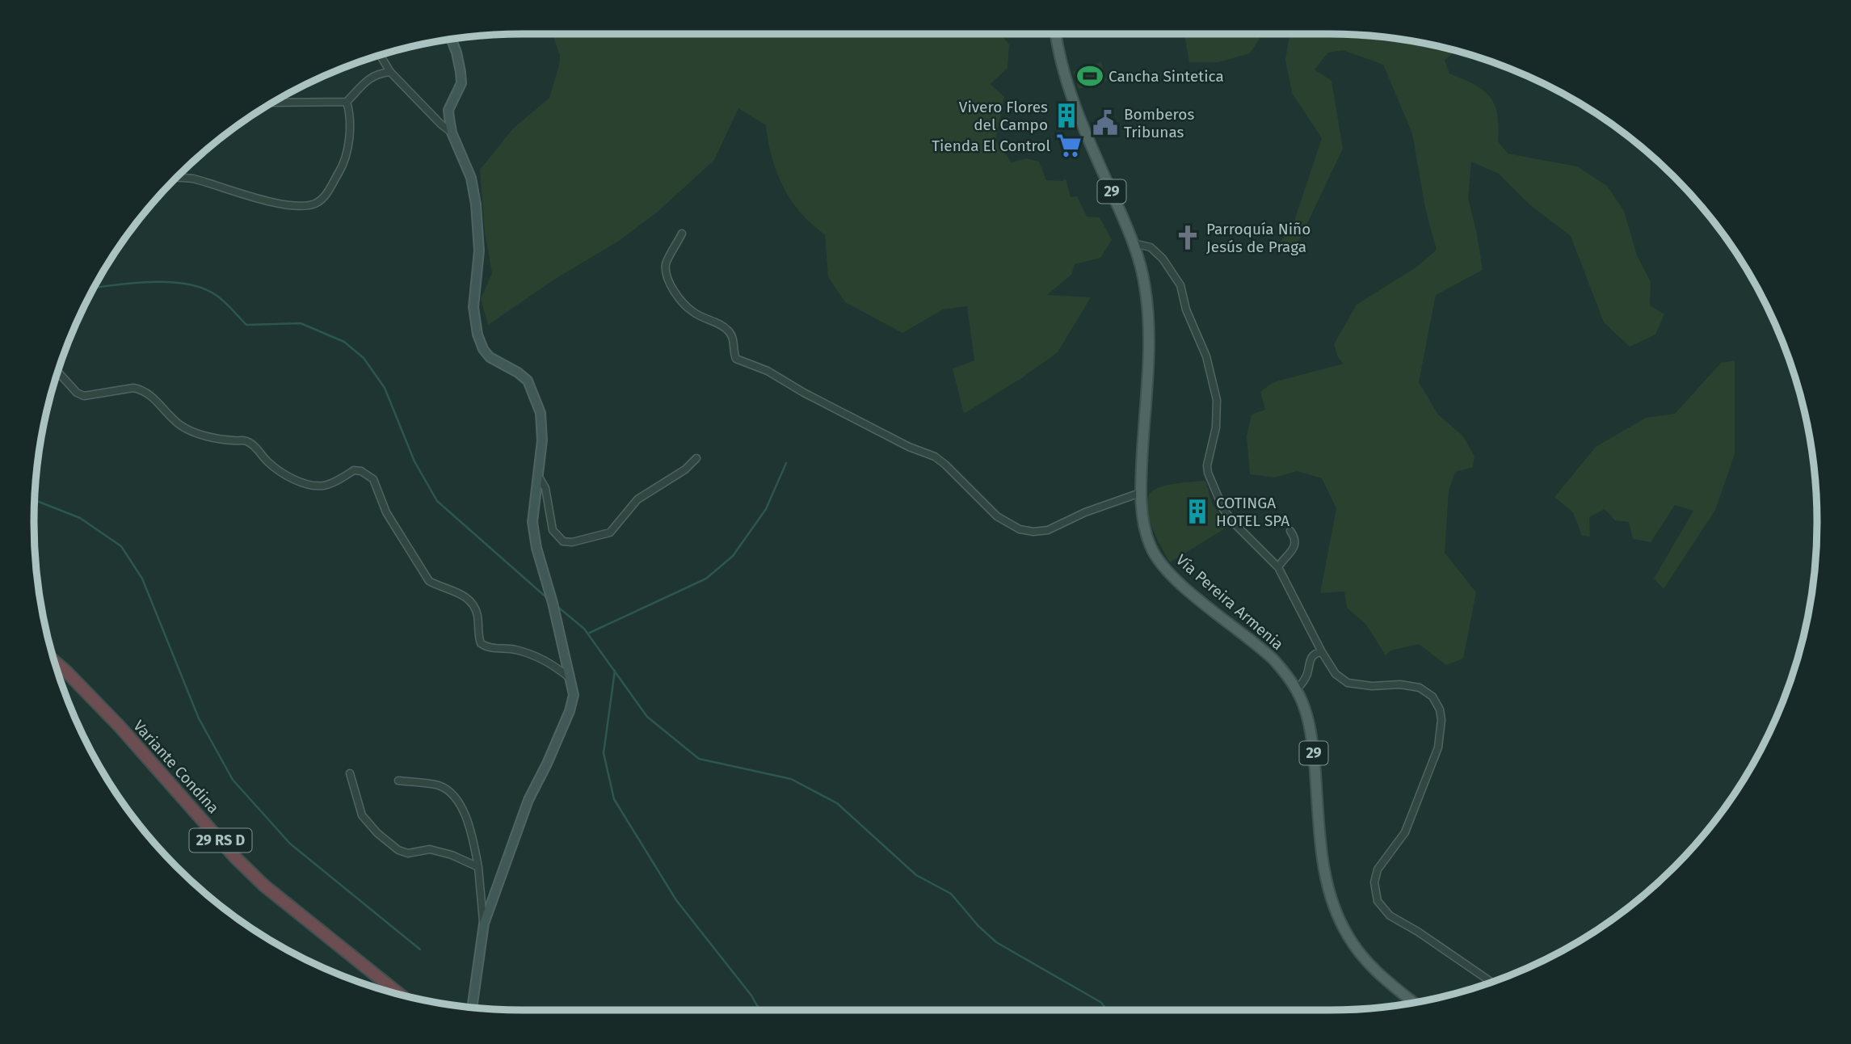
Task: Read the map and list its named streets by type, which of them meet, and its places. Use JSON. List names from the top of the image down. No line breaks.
{"streets":{"highway":["Variante Condina","29 RS D"],"main road":["29","Vía Pereira Armenia"]},"places":{"sports":["Cancha Sintetica"],"building":["Vivero Flores del Campo","COTINGA HOTEL SPA"],"public building":["Bomberos Tribunas"],"supermarket":["Tienda El Control"],"church":["Parroquía Niño Jesús de Praga"]}}
